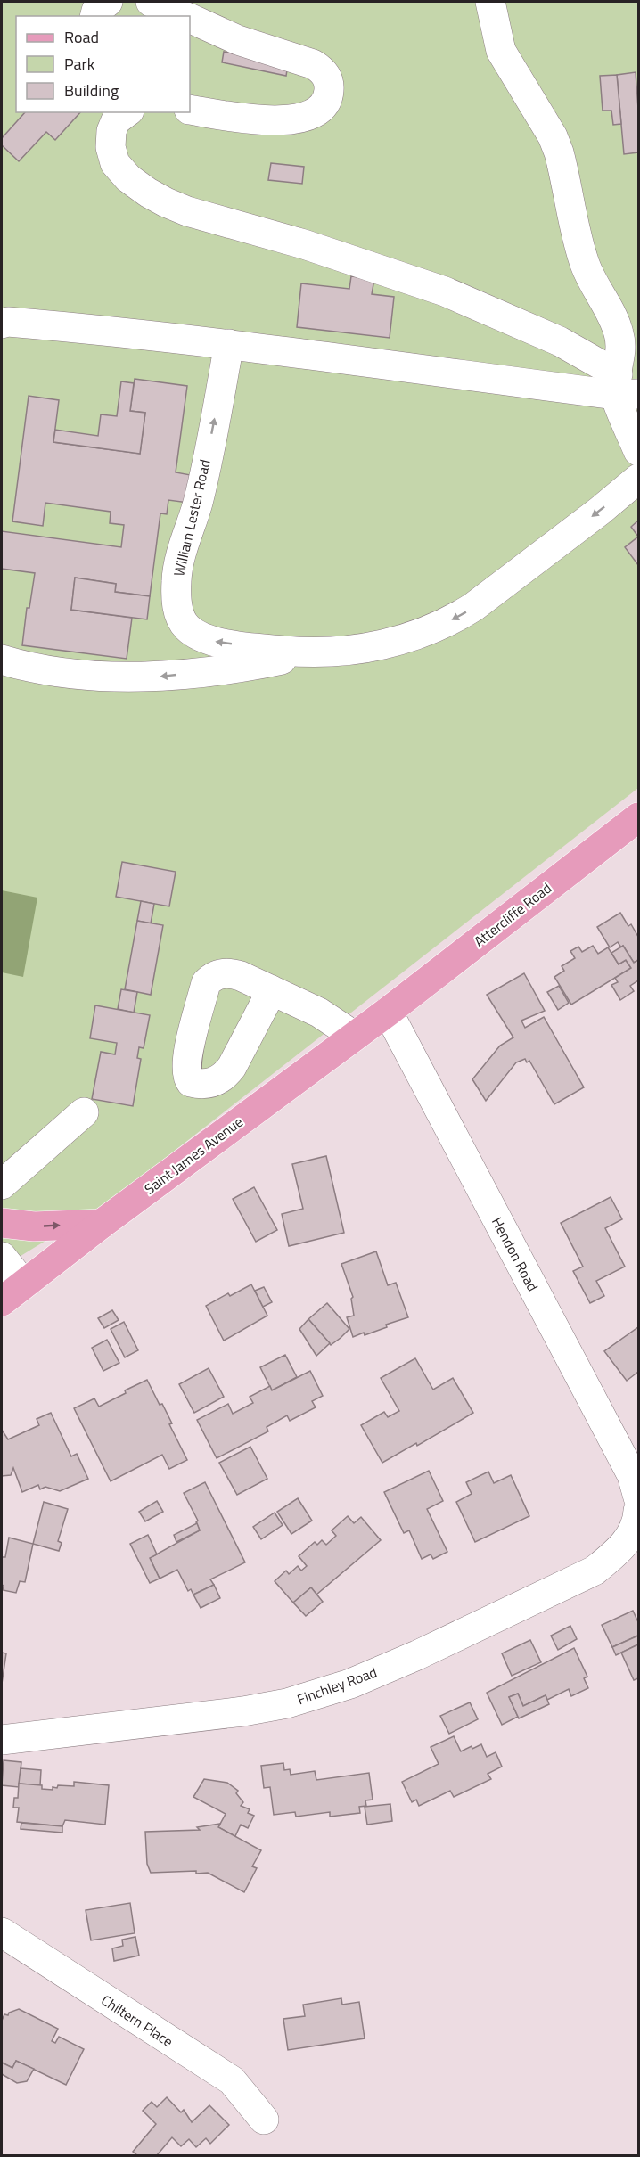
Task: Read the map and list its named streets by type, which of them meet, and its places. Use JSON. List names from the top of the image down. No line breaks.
{"streets":{"main road":["Attercliffe Road","Saint James Avenue"],"street":["William Lester Road","Hendon Road","Finchley Road","Chiltern Place"]},"crossings":[["Attercliffe Road","Saint James Avenue"],["Attercliffe Road","Hendon Road"],["Saint James Avenue","Hendon Road"]],"legend":["Road","Park","Building"]}
